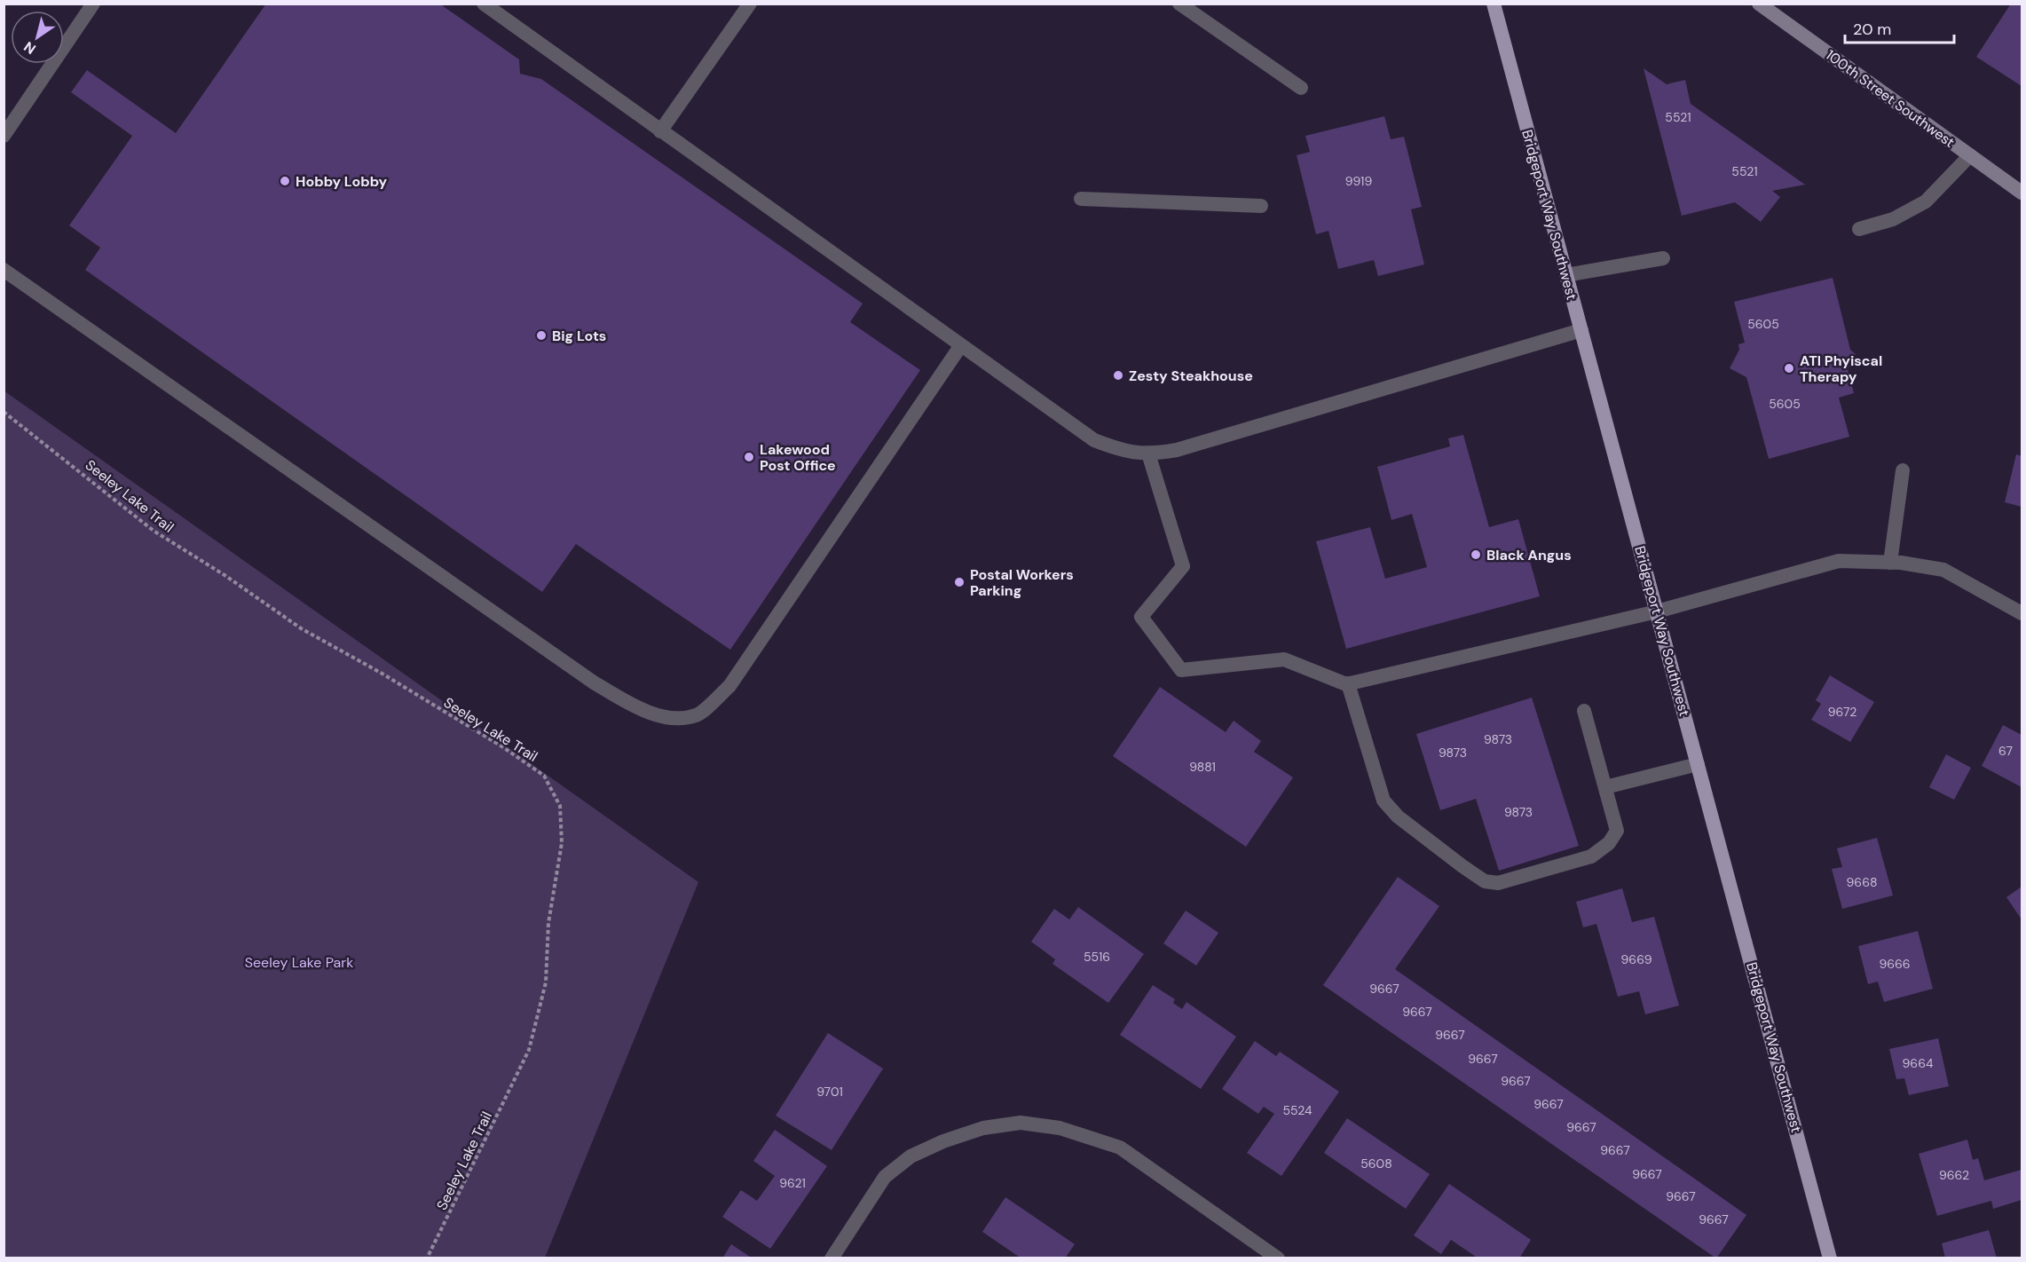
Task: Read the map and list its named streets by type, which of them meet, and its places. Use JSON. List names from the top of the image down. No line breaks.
{"streets":{"main road":["100th Street Southwest","Bridgeport Way Southwest"],"path":["Seeley Lake Trail"]},"parks":["Seeley Lake Park"],"places":["Hobby Lobby","Big Lots","ATI Phyiscal Therapy","Zesty Steakhouse","Lakewood Post Office","Black Angus","Postal Workers Parking"],"house_numbers":["5521","5521","9919","5605","5605","9672","9873","67","9873","9881","9873","9668","5516","9669","9666","9667","9667","9667","9667","9664","9667","9701","9667","5524","9667","9667","5608","9667","9662","9621","9667","9667"],"scale_bar":"20 m","north":"bottom left"}
